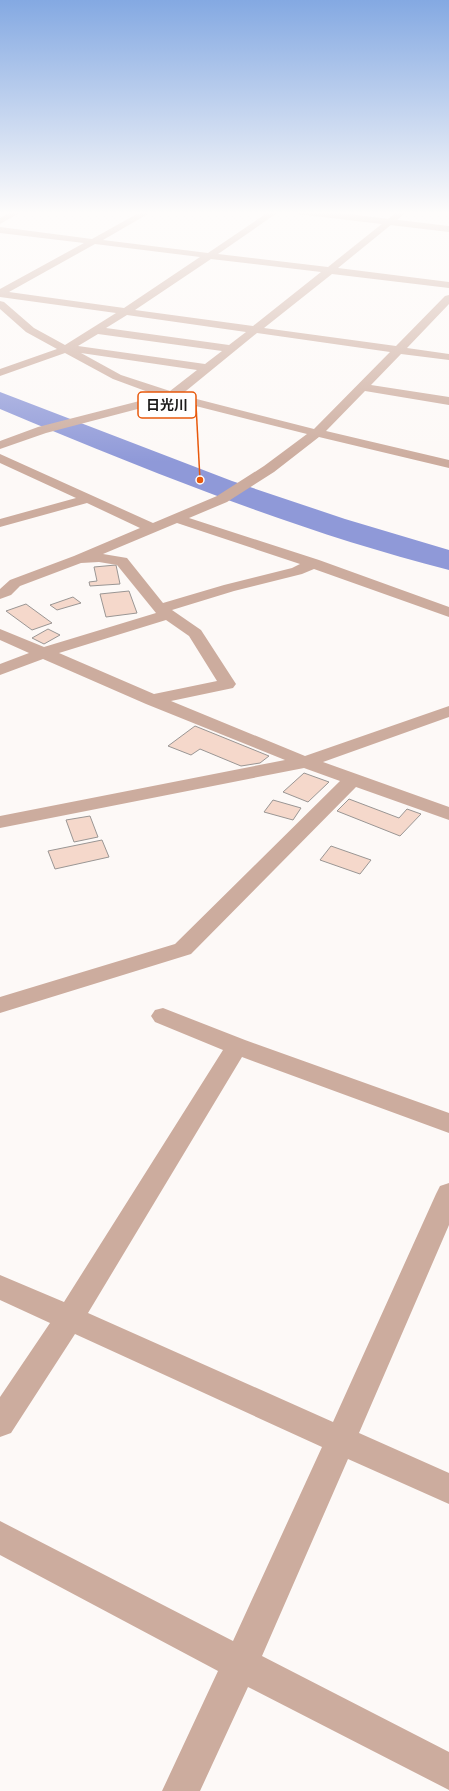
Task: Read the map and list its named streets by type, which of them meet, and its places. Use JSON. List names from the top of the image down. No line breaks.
{"places":["日光川"]}
